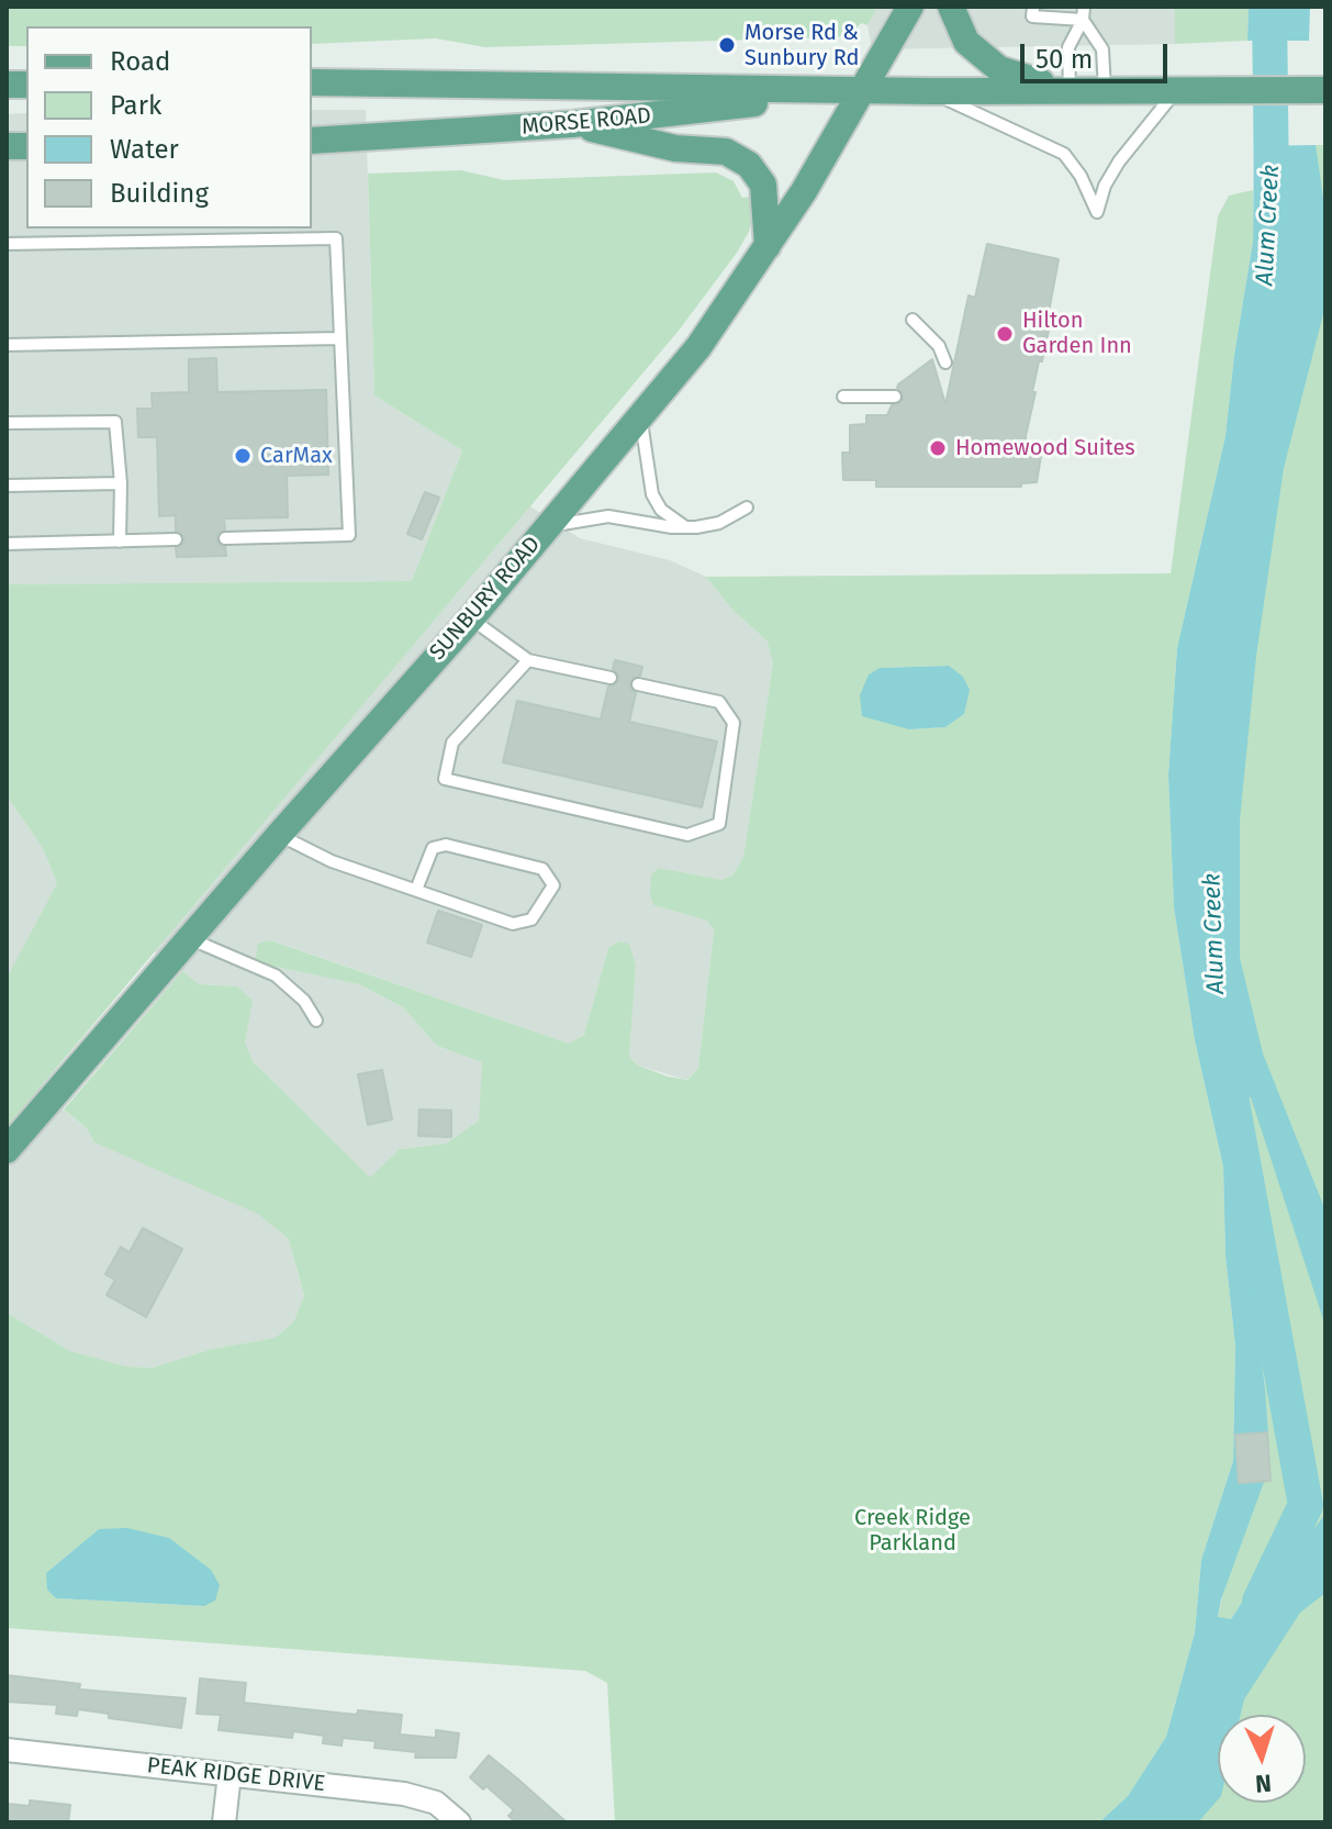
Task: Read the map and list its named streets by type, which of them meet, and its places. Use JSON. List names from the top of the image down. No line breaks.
{"streets":{"main road":["MORSE ROAD","SUNBURY ROAD"],"street":["PEAK RIDGE DRIVE"]},"crossings":[["MORSE ROAD","SUNBURY ROAD"]],"water":["Alum Creek"],"parks":["Creek Ridge Parkland"],"places":["Morse Rd & Sunbury Rd","Hilton Garden Inn","Homewood Suites","CarMax"],"legend":["Road","Park","Water","Building"],"scale_bar":"50 m","north":"bottom"}
